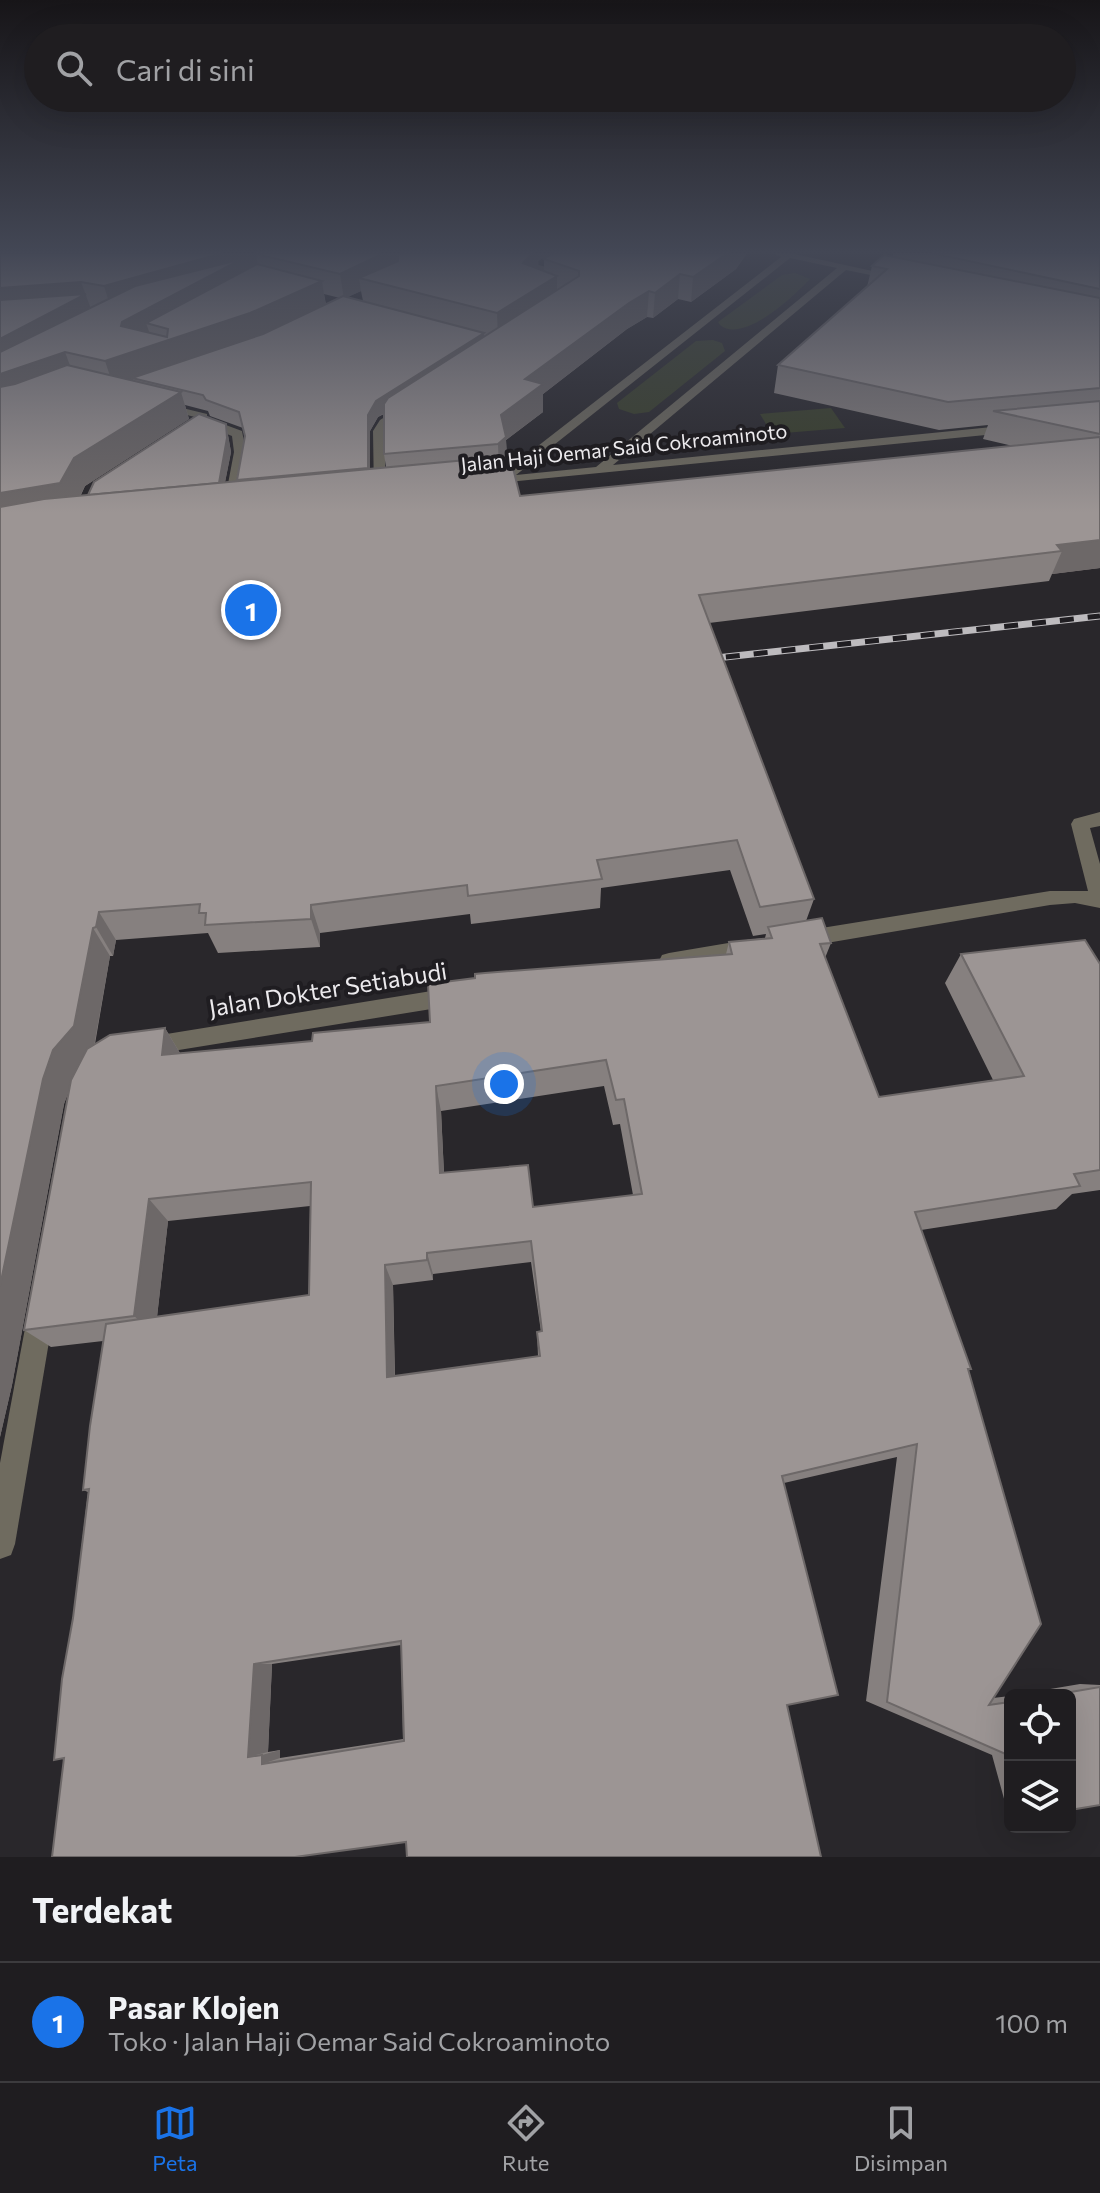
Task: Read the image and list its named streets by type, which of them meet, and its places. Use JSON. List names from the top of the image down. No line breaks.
{"streets":{"street":["Jalan Haji Oemar Said Cokroaminoto","Jalan Dokter Setiabudi"]},"page":{"search":"Cari di sini","pins":"1","heading":"Terdekat","list":[{"mark":"1","name":"Pasar Klojen","note":"Toko · Jalan Haji Oemar Said Cokroaminoto","value":"100 m"}],"nav":["Peta","Rute","Disimpan"]}}
